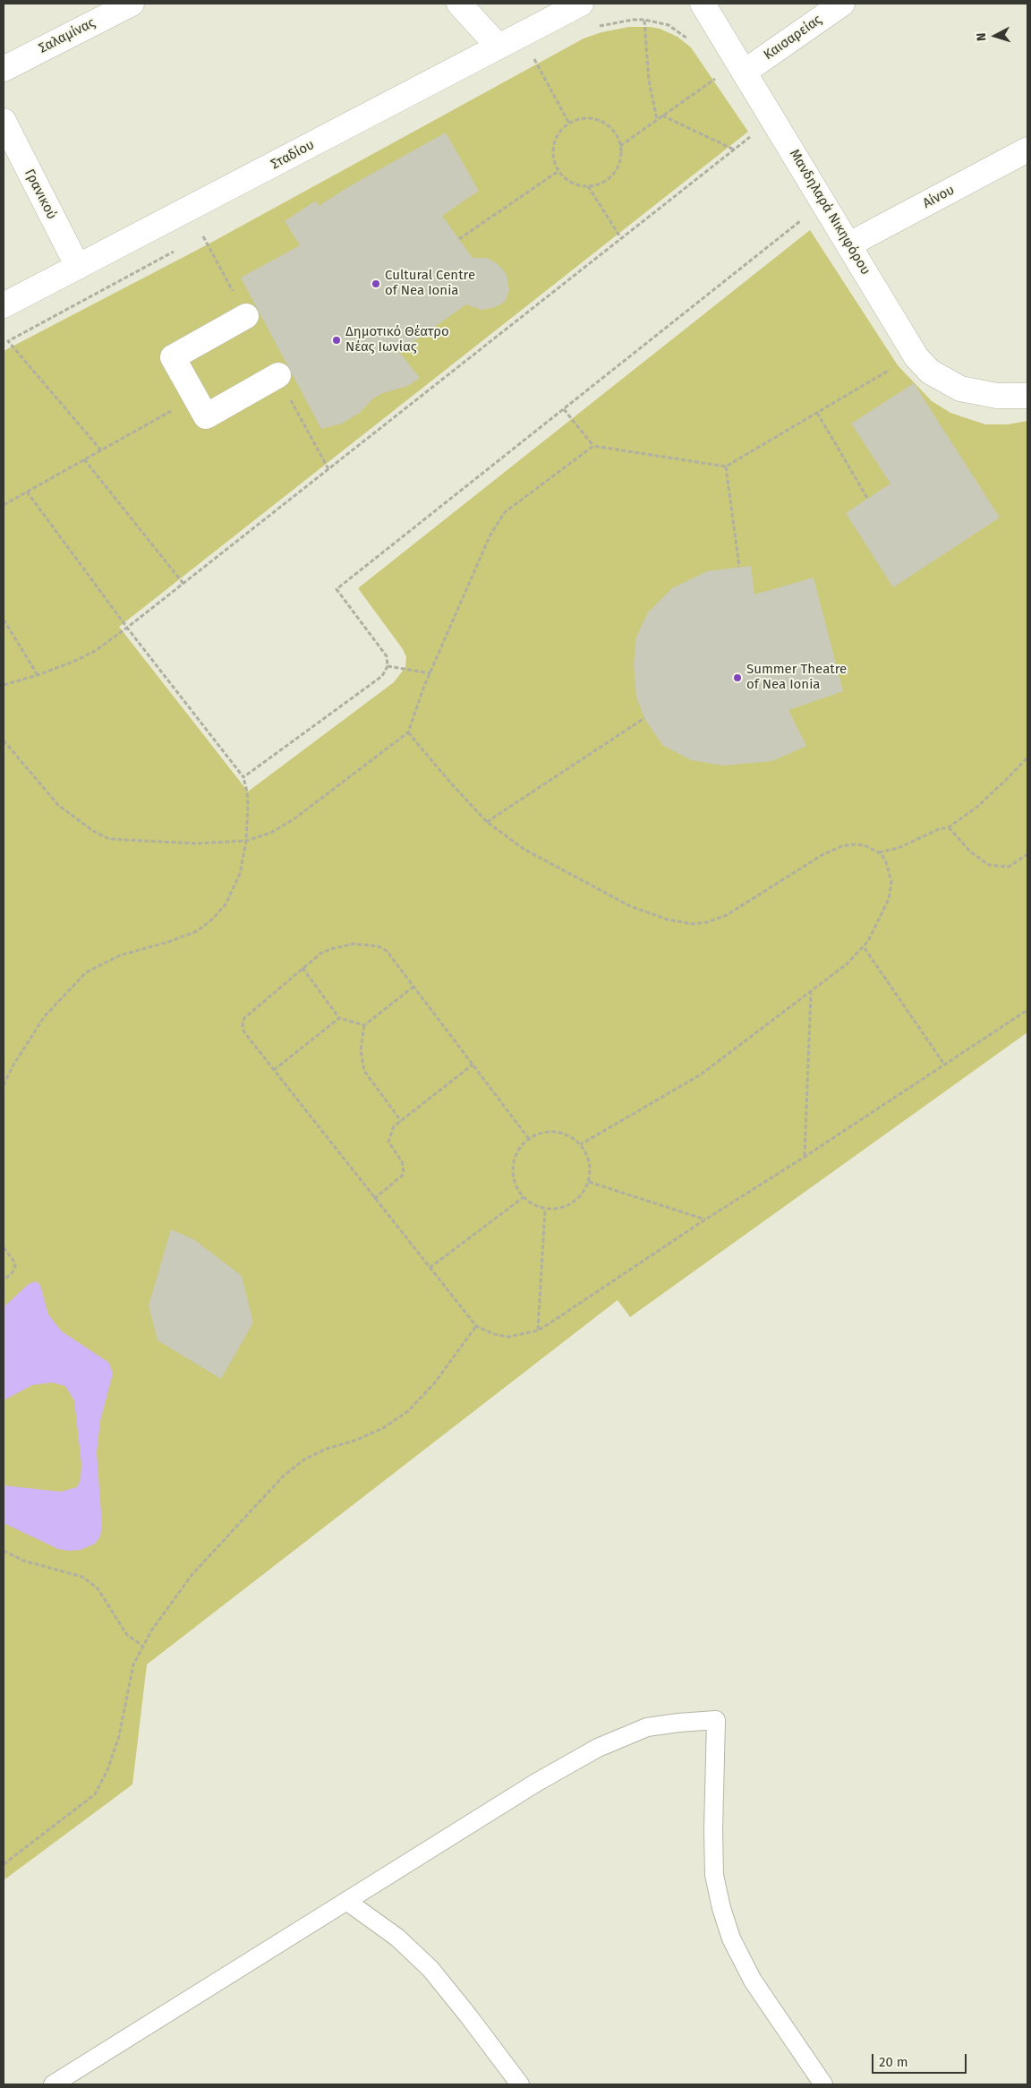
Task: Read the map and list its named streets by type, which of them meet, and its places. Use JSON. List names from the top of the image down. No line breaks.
{"streets":{"street":["Σαλαμίνας","Καισαρείας","Σταδίου","Γρανικού","Αίνου","Μανδηλαρά Νικηφόρου"]},"crossings":[["Καισαρείας","Μανδηλαρά Νικηφόρου"],["Σταδίου","Γρανικού"],["Αίνου","Μανδηλαρά Νικηφόρου"]],"places":["Cultural Centre of Nea Ionia","Δημοτικό Θέατρο Νέας Ιωνίας","Summer Theatre of Nea Ionia"],"scale_bar":"20 m","north":"left"}
